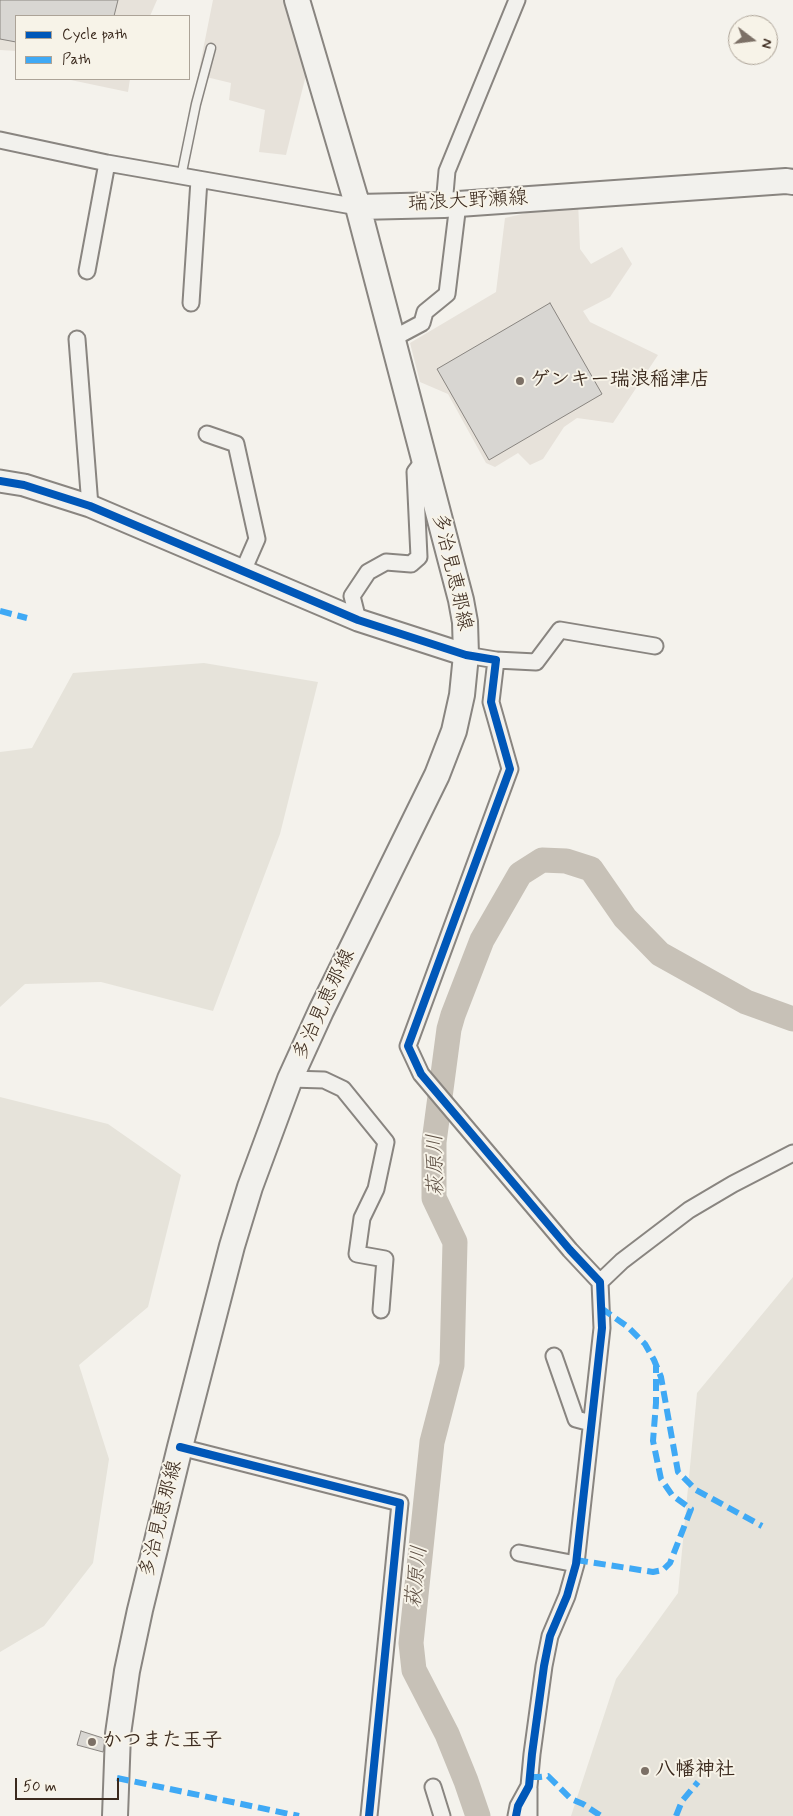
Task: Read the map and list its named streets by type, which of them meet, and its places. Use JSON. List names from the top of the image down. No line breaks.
{"streets":{"main road":["瑞浪大野瀬線","多治見恵那線"]},"crossings":[["瑞浪大野瀬線","多治見恵那線"]],"water":["萩原川"],"places":["ゲンキー瑞浪稲津店","かつまた玉子","八幡神社"],"legend":["Cycle path","Path"],"scale_bar":"50 m","north":"right"}
